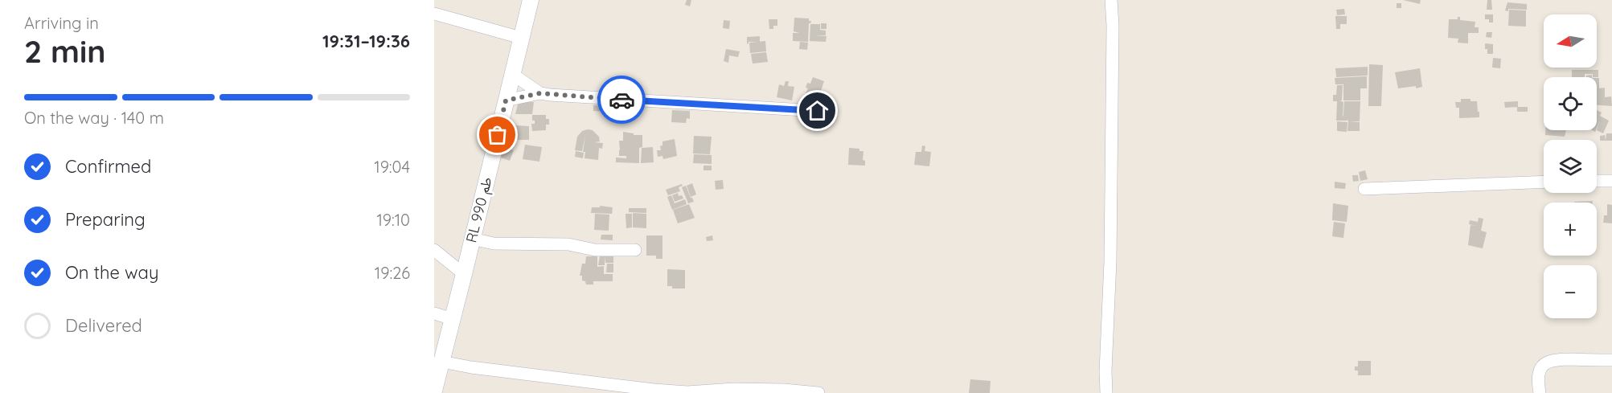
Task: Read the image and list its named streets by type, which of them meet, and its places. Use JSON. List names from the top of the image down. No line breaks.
{"streets":{"street":["RL طم 990"]},"north":"left","page":{"heading":["2 min","Arriving in","19:31–19:36"],"map_buttons":["+","−"],"bar":"On the way · 140 m","list":[["Confirmed","19:04"],["Preparing","19:10"],["On the way","19:26"],"Delivered"]}}
